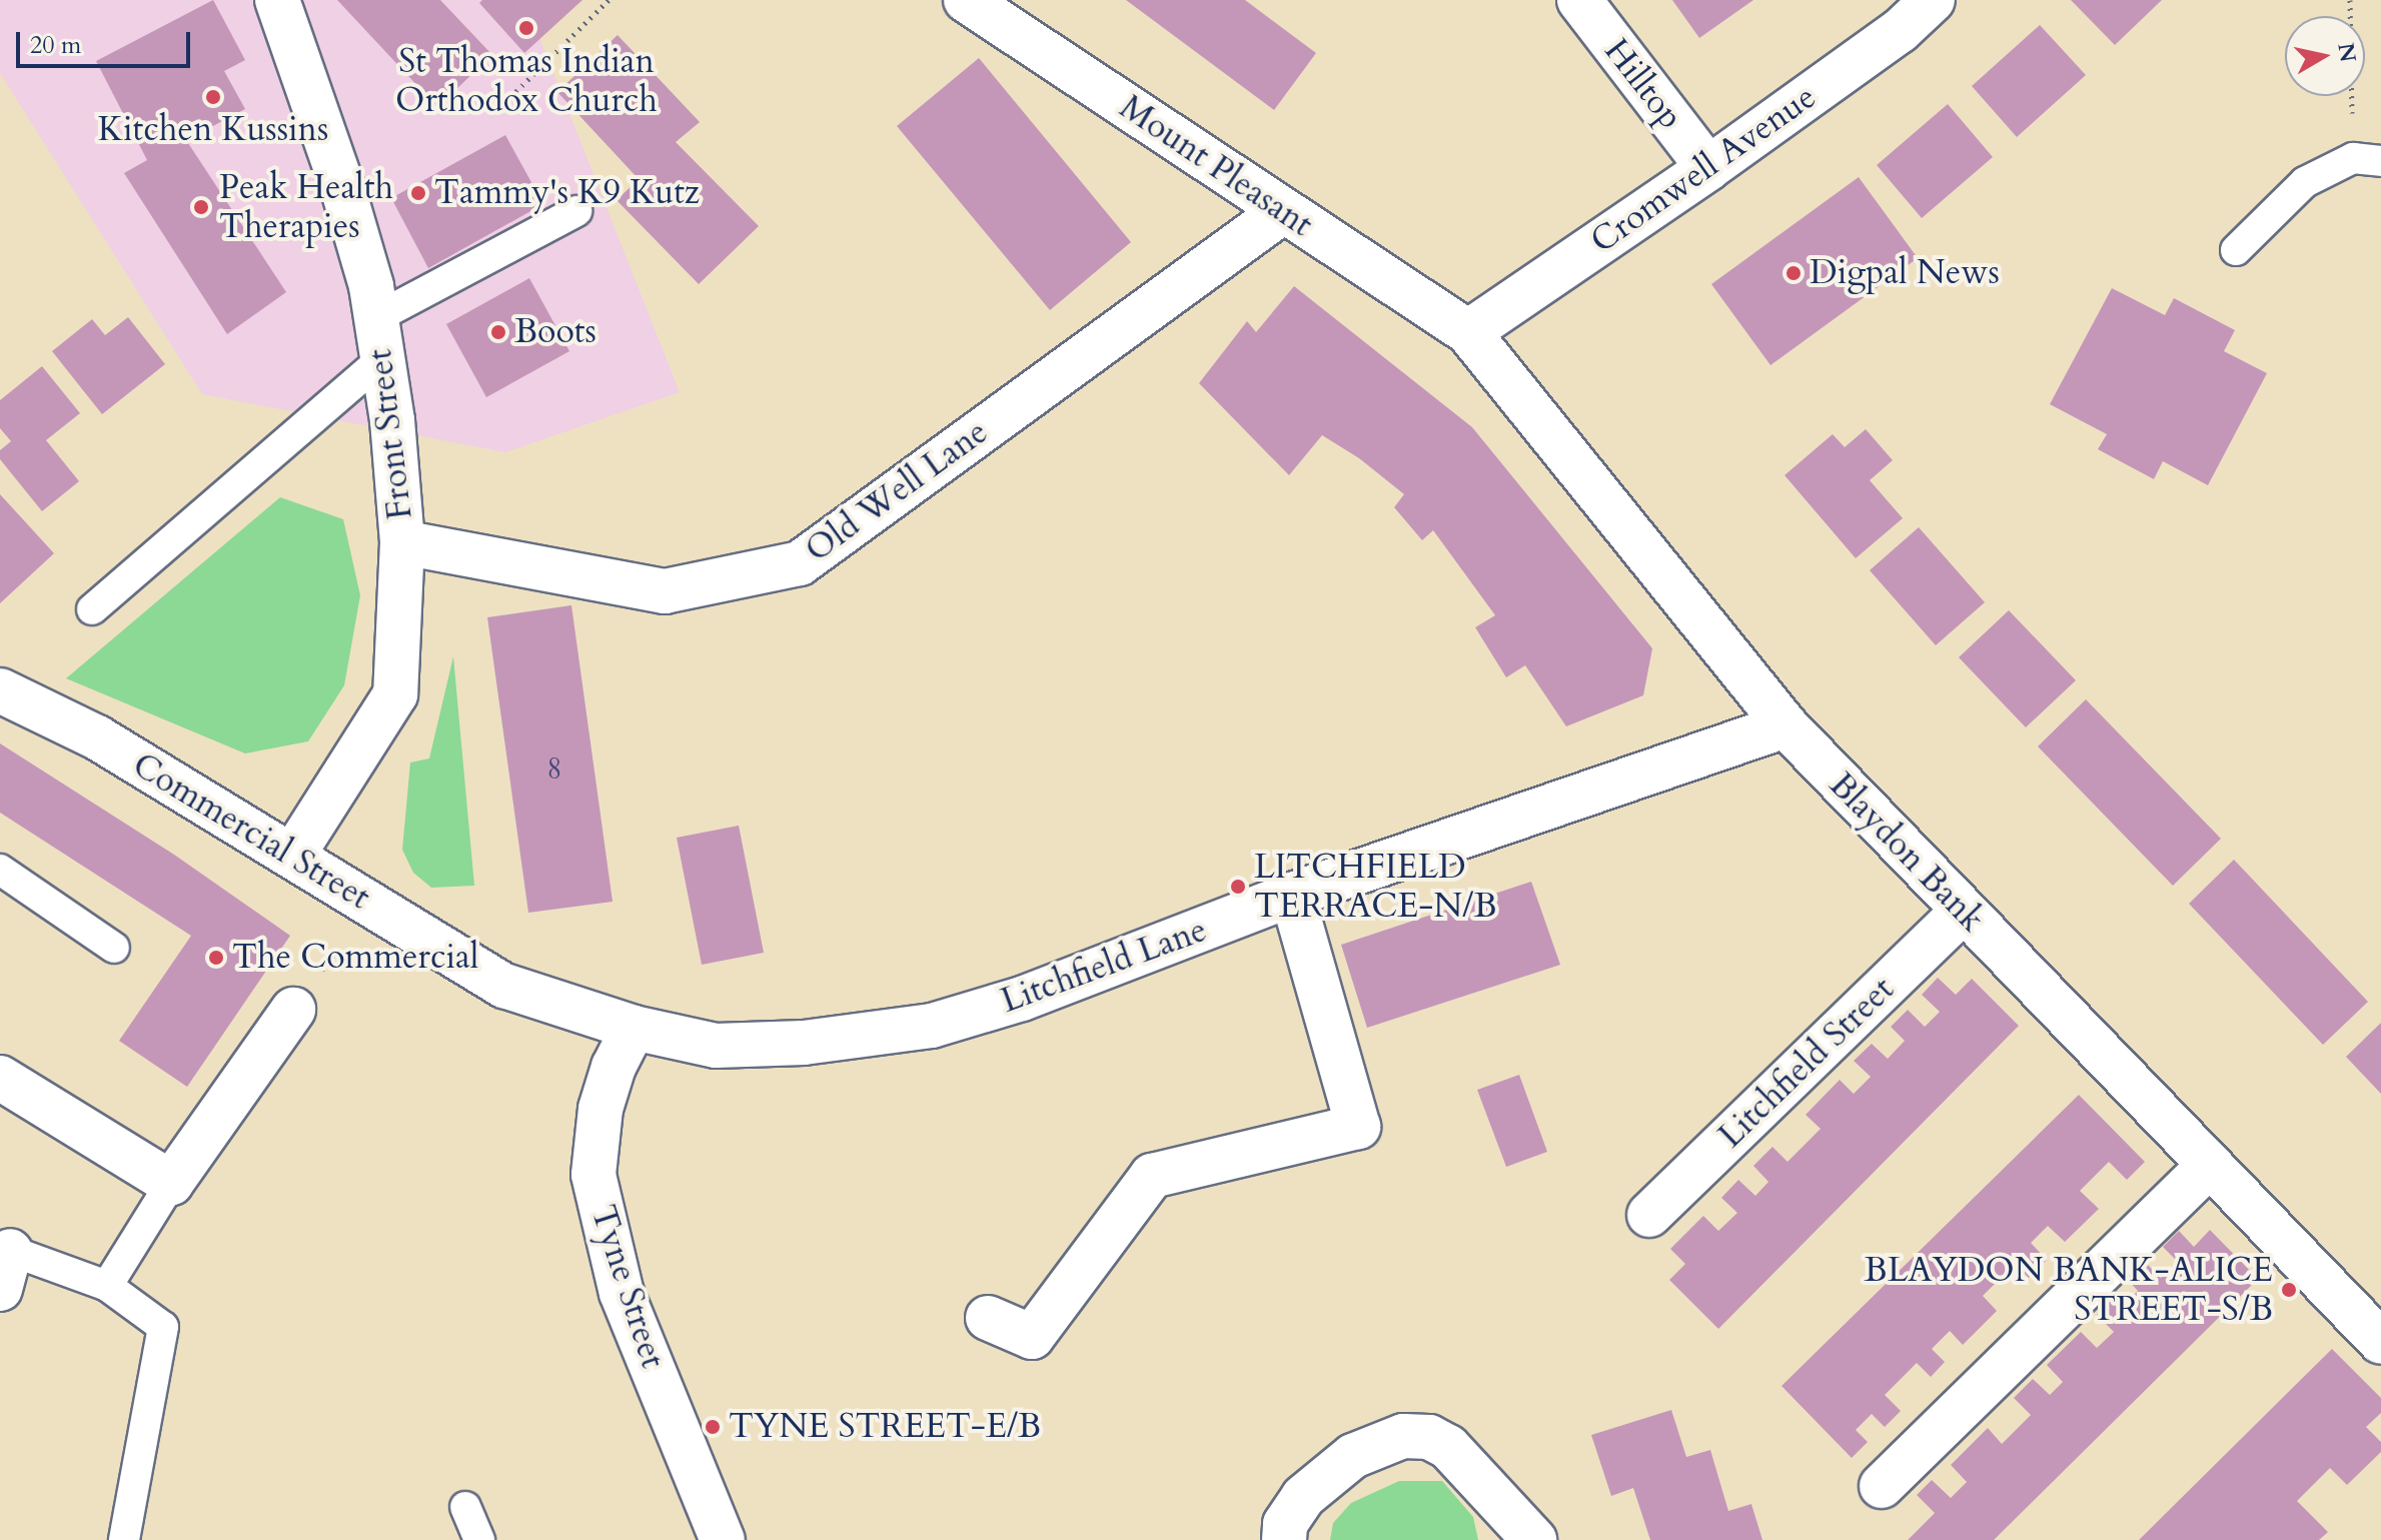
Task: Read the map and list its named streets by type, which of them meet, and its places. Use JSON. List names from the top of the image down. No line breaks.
{"streets":{"street":["Hilltop","Mount Pleasant","Cromwell Avenue","Front Street","Old Well Lane","Commercial Street","Blaydon Bank","Litchfield Lane","Litchfield Street","Tyne Street"]},"crossings":[["Hilltop","Cromwell Avenue"],["Mount Pleasant","Cromwell Avenue"],["Mount Pleasant","Old Well Lane"],["Mount Pleasant","Blaydon Bank"],["Cromwell Avenue","Blaydon Bank"],["Front Street","Old Well Lane"],["Front Street","Commercial Street"],["Commercial Street","Litchfield Lane"],["Commercial Street","Tyne Street"],["Blaydon Bank","Litchfield Lane"],["Blaydon Bank","Litchfield Street"],["Litchfield Lane","Tyne Street"]],"places":["St Thomas Indian Orthodox Church","Kitchen Kussins","Tammy's K9 Kutz","Peak Health Therapies","Digpal News","Boots","LITCHFIELD TERRACE-N/B","The Commercial","BLAYDON BANK-ALICE STREET-S/B","TYNE STREET-E/B"],"house_numbers":["8"],"scale_bar":"20 m","north":"right"}
